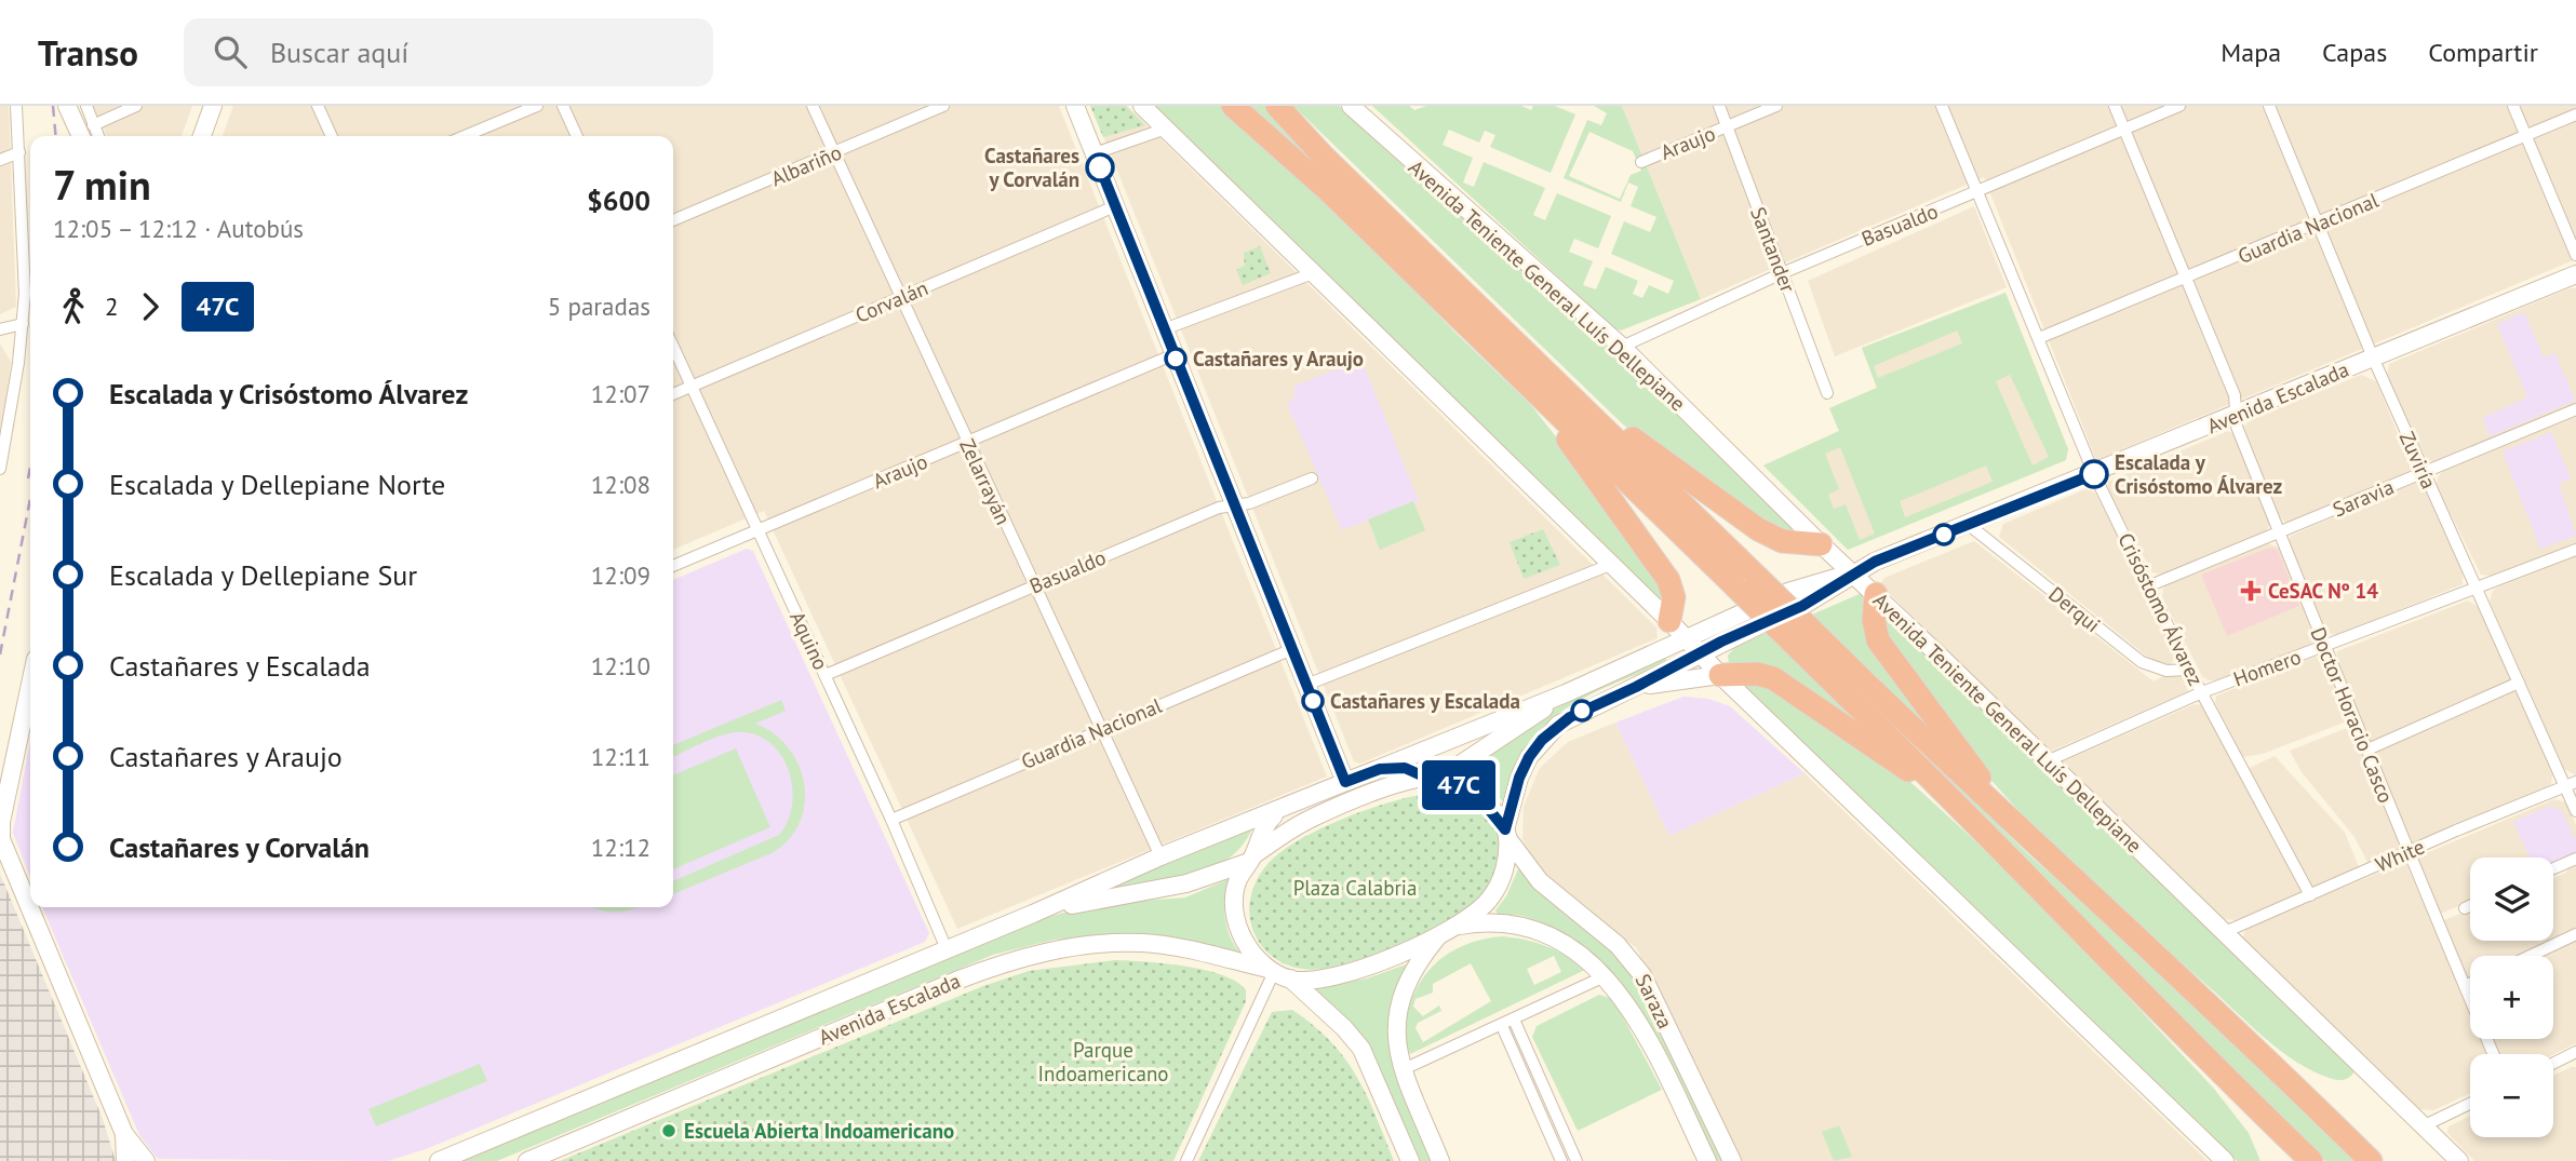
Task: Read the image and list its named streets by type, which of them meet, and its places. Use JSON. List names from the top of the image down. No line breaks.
{"streets":{"main road":["Avenida Teniente General Luís Dellepiane","Avenida Escalada","Saraza"],"street":["Araujo","Albariño","Basualdo","Guardia Nacional","Santander","Corvalán","Zuviría","Zelarrayán","Saravia","Derqui","Crisóstomo Álvarez","Aquino","Homero","Doctor Horacio Casco","White"]},"crossings":[["Araujo","Santander"],["Araujo","Zelarrayán"],["Araujo","Aquino"],["Albariño","Zelarrayán"],["Basualdo","Santander"],["Basualdo","Avenida Teniente General Luís Dellepiane"],["Basualdo","Zelarrayán"],["Basualdo","Crisóstomo Álvarez"],["Basualdo","Aquino"],["Basualdo","Doctor Horacio Casco"],["Guardia Nacional","Zuviría"],["Guardia Nacional","Zelarrayán"],["Guardia Nacional","Crisóstomo Álvarez"],["Guardia Nacional","Aquino"],["Guardia Nacional","Doctor Horacio Casco"],["Avenida Teniente General Luís Dellepiane","Avenida Escalada"],["Avenida Teniente General Luís Dellepiane","Homero"],["Avenida Teniente General Luís Dellepiane","White"],["Corvalán","Zelarrayán"],["Corvalán","Aquino"],["Avenida Escalada","Zuviría"],["Avenida Escalada","Zelarrayán"],["Avenida Escalada","Derqui"],["Avenida Escalada","Crisóstomo Álvarez"],["Avenida Escalada","Aquino"],["Avenida Escalada","Doctor Horacio Casco"],["Avenida Escalada","Saraza"],["Zuviría","Saravia"],["Zuviría","Homero"],["Zuviría","White"],["Saravia","Crisóstomo Álvarez"],["Saravia","Doctor Horacio Casco"],["Derqui","Crisóstomo Álvarez"],["Crisóstomo Álvarez","Homero"],["Crisóstomo Álvarez","White"],["Homero","Doctor Horacio Casco"],["Doctor Horacio Casco","White"]],"parks":["Plaza Calabria","Parque Indoamericano"],"places":{"other":["Castañares y Corvalán","Castañares y Araujo","Escalada y Crisóstomo Álvarez","Castañares y Escalada","Escuela Abierta Indoamericano"],"health":["CeSAC Nº 14"]},"lines":["bus line 47C"],"page":{"header":"Transo","search":"Buscar aquí","nav":["Mapa","Capas","Compartir"],"on_map":"47C","heading":["7 min","12:05 – 12:12 · Autobús","$600"],"legs":["2","47C","5 paradas"],"list":[{"name":"Escalada y Crisóstomo Álvarez","value":"12:07"},{"name":"Escalada y Dellepiane Norte","value":"12:08"},{"name":"Escalada y Dellepiane Sur","value":"12:09"},{"name":"Castañares y Escalada","value":"12:10"},{"name":"Castañares y Araujo","value":"12:11"},{"name":"Castañares y Corvalán","value":"12:12"}],"map_buttons":["+","−"]}}
